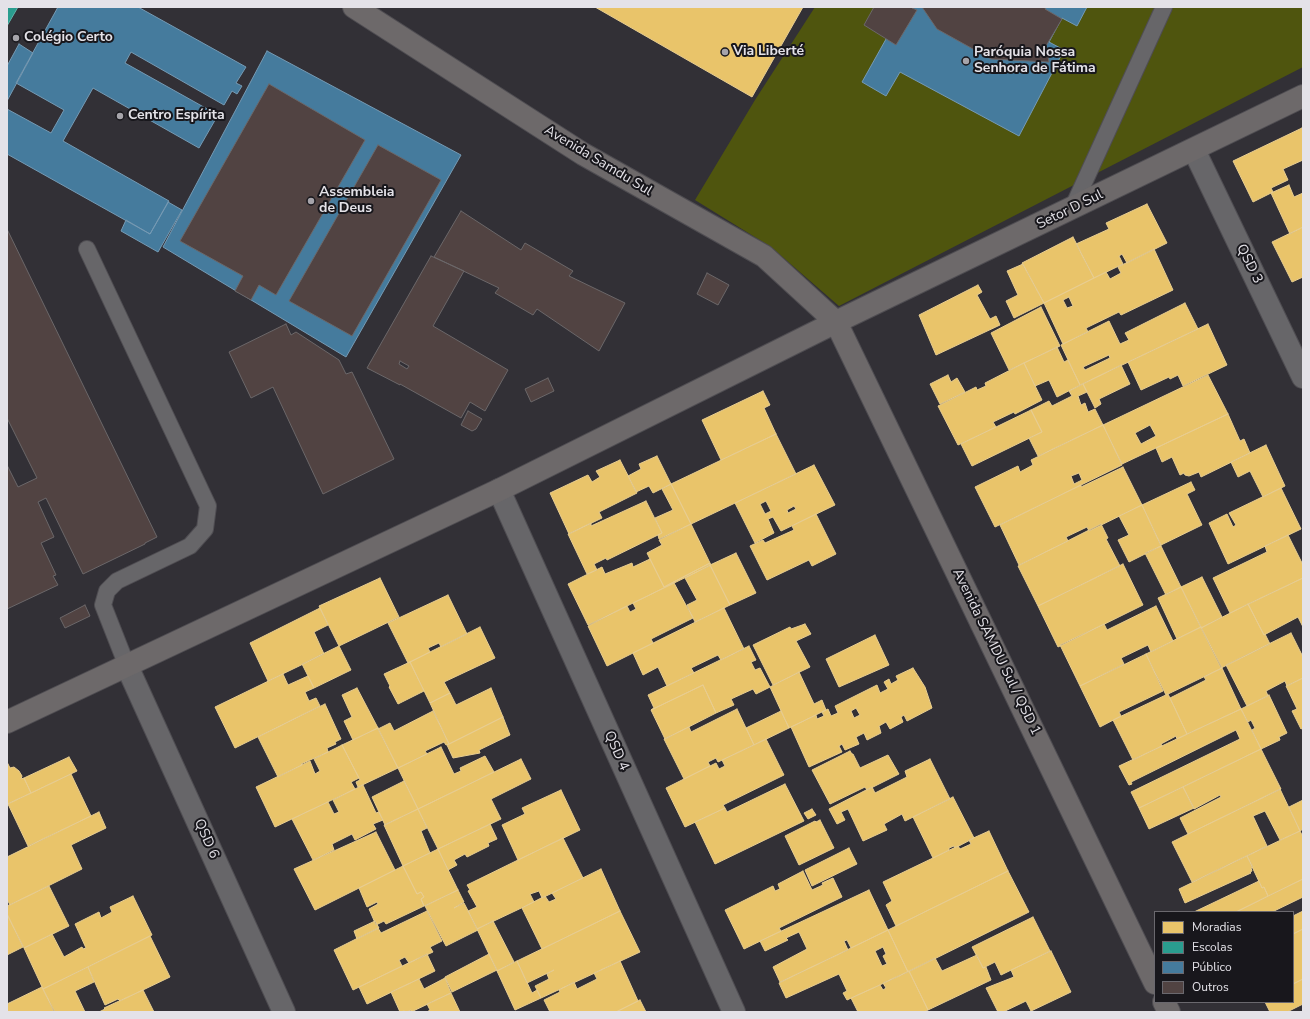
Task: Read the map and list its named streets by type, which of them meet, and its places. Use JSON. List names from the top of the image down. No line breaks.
{"streets":{"street":["Avenida Samdu Sul","Setor D Sul","QSD 3","Avenida SAMDU Sul / QSD 1","QSD 4","QSD 6"]},"crossings":[["Avenida Samdu Sul","Setor D Sul"],["Avenida Samdu Sul","Avenida SAMDU Sul / QSD 1"],["Setor D Sul","QSD 3"],["Setor D Sul","Avenida SAMDU Sul / QSD 1"],["Setor D Sul","QSD 4"],["Setor D Sul","QSD 6"]],"places":["Colégio Certo","Via Liberté","Paróquia Nossa Senhora de Fátima","Centro Espírita","Assembleia de Deus"],"legend":["Moradias","Escolas","Público","Outros"]}
